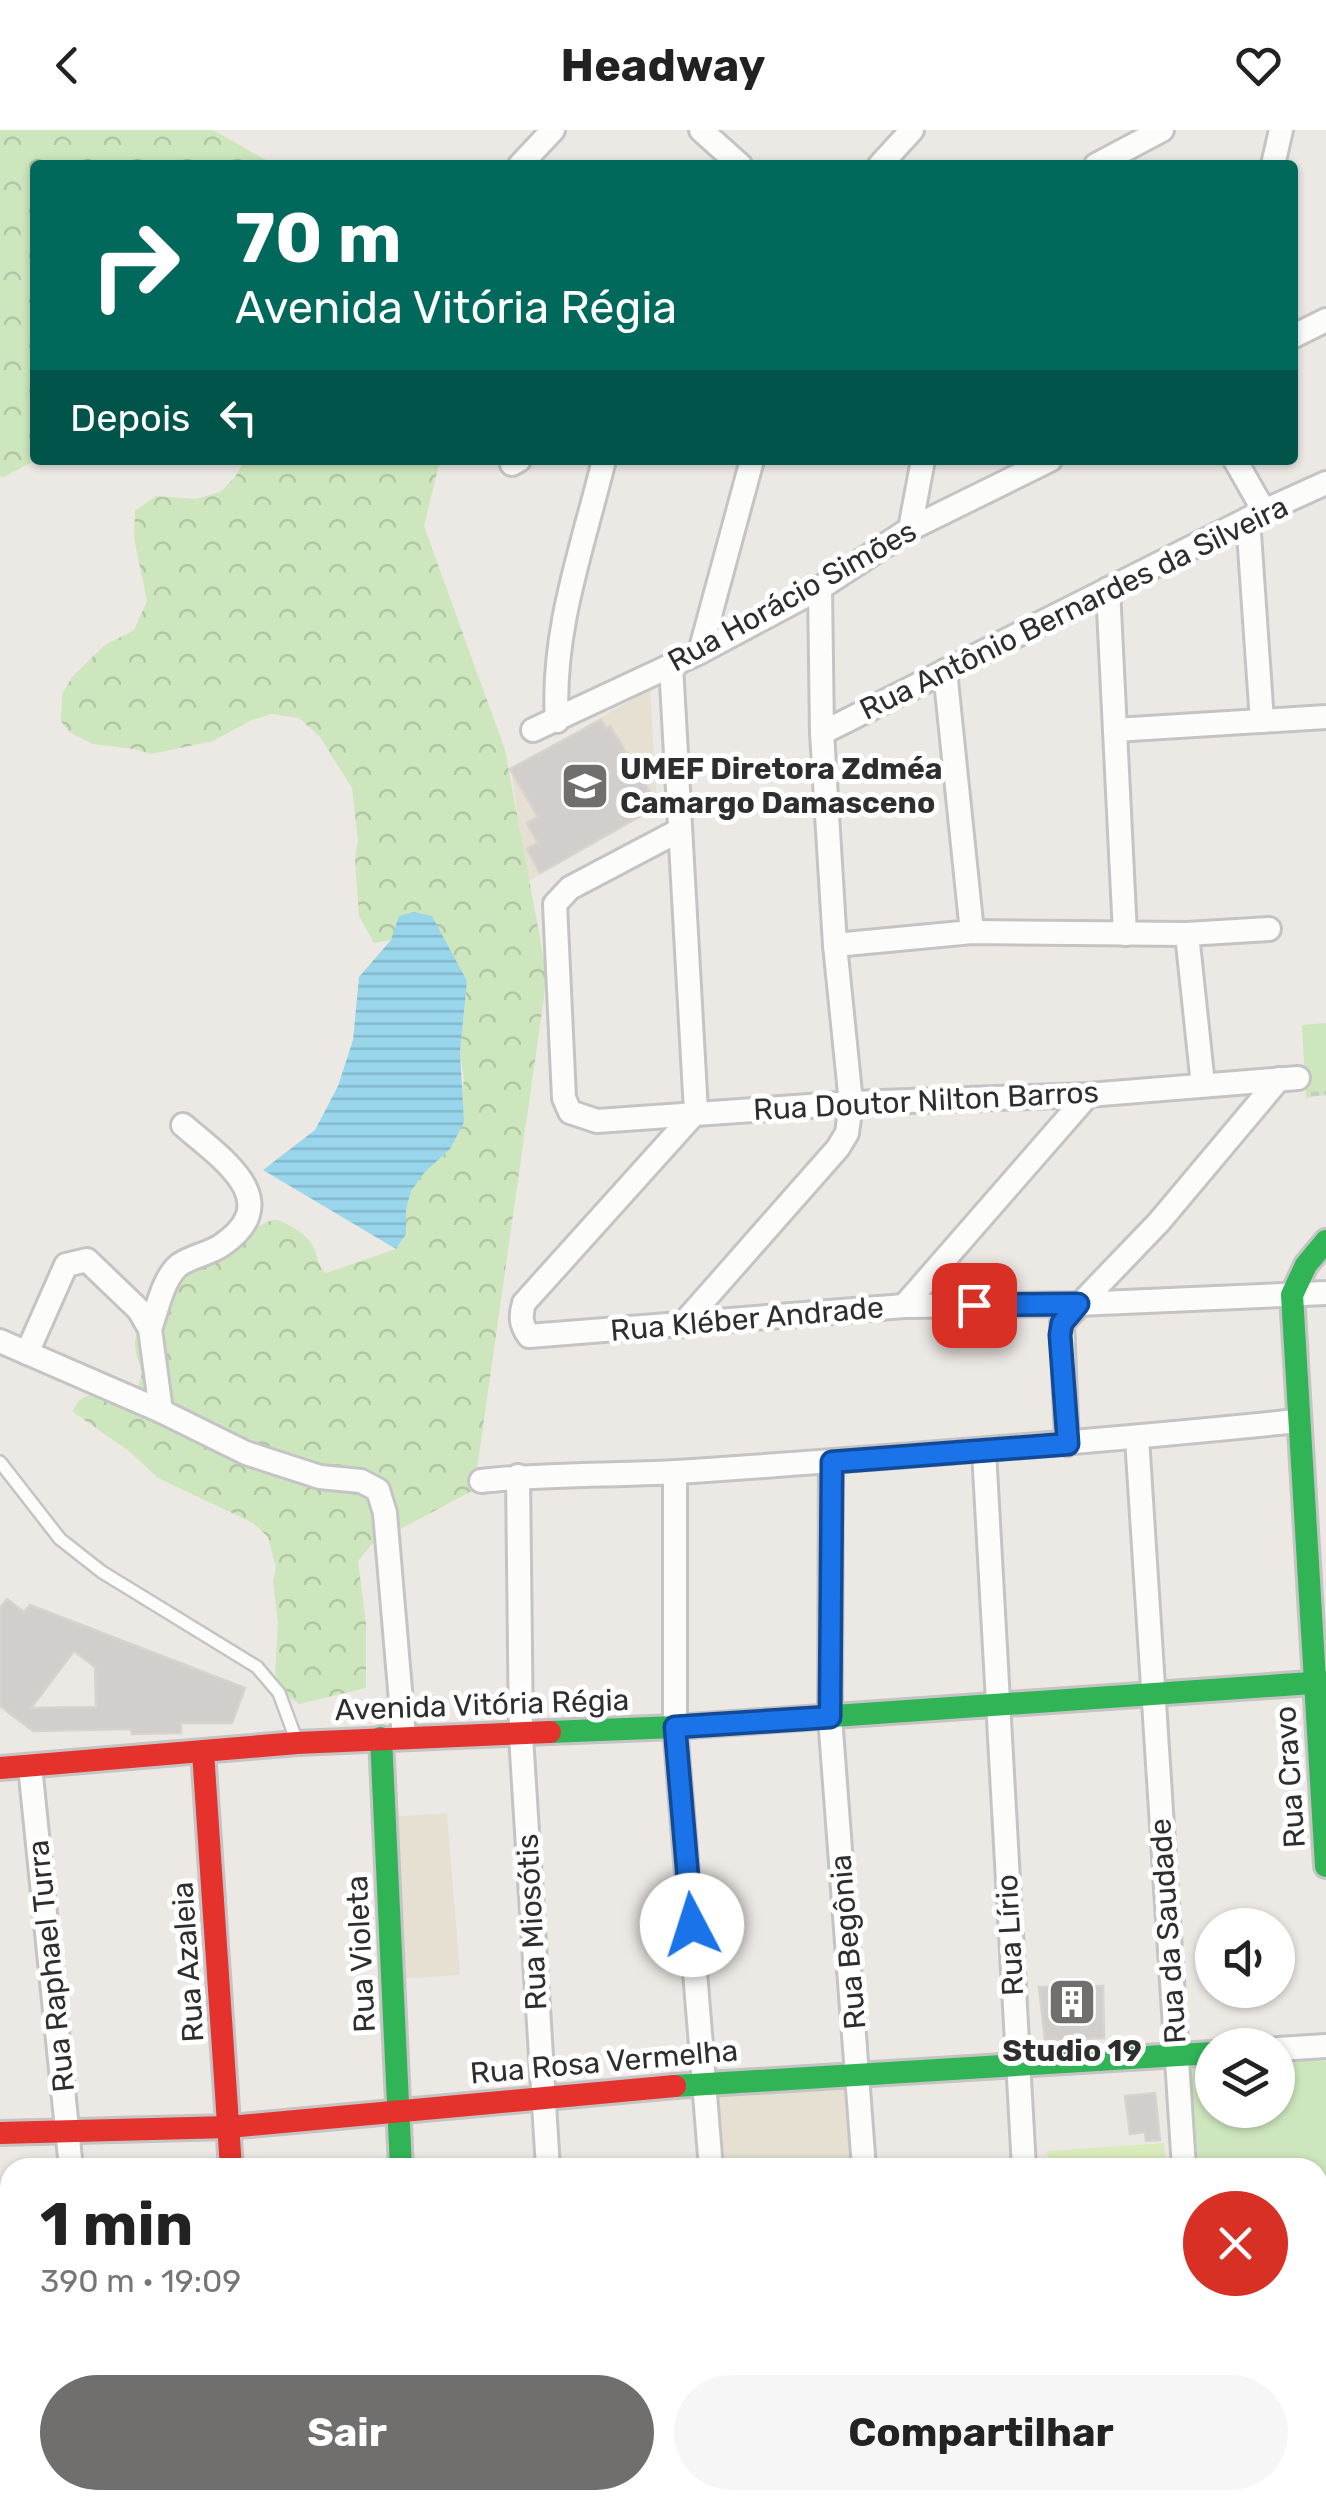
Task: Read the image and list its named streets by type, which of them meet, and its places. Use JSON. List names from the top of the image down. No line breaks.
{"streets":{"street":["Rua Horácio Simões","Rua Antônio Bernardes da Silveira","Rua Doutor Nilton Barros","Rua Kléber Andrade","Avenida Vitória Régia","Rua Cravo","Rua Miosótis","Rua da Saudade","Rua Lírio","Rua Begônia","Rua Violeta","Rua Azaleia","Rua Raphael Turra","Rua Rosa Vermelha"]},"crossings":[["Rua Doutor Nilton Barros","Rua Kléber Andrade"],["Rua Kléber Andrade","Rua Cravo"],["Avenida Vitória Régia","Rua Cravo"],["Avenida Vitória Régia","Rua Miosótis"],["Avenida Vitória Régia","Rua da Saudade"],["Avenida Vitória Régia","Rua Lírio"],["Avenida Vitória Régia","Rua Begônia"],["Avenida Vitória Régia","Rua Violeta"],["Avenida Vitória Régia","Rua Azaleia"],["Avenida Vitória Régia","Rua Raphael Turra"],["Rua Miosótis","Rua Rosa Vermelha"],["Rua da Saudade","Rua Rosa Vermelha"],["Rua Lírio","Rua Rosa Vermelha"],["Rua Begônia","Rua Rosa Vermelha"],["Rua Violeta","Rua Rosa Vermelha"],["Rua Azaleia","Rua Rosa Vermelha"],["Rua Raphael Turra","Rua Rosa Vermelha"]],"places":{"school or university":["UMEF Diretora Zdméa Camargo Damasceno"],"building":["Studio 19"]},"page":{"header":"Headway","turn":["70 m","Avenida Vitória Régia"],"then":"Depois","heading":["1 min","390 m · 19:09"],"buttons":["Sair","Compartilhar"]}}
